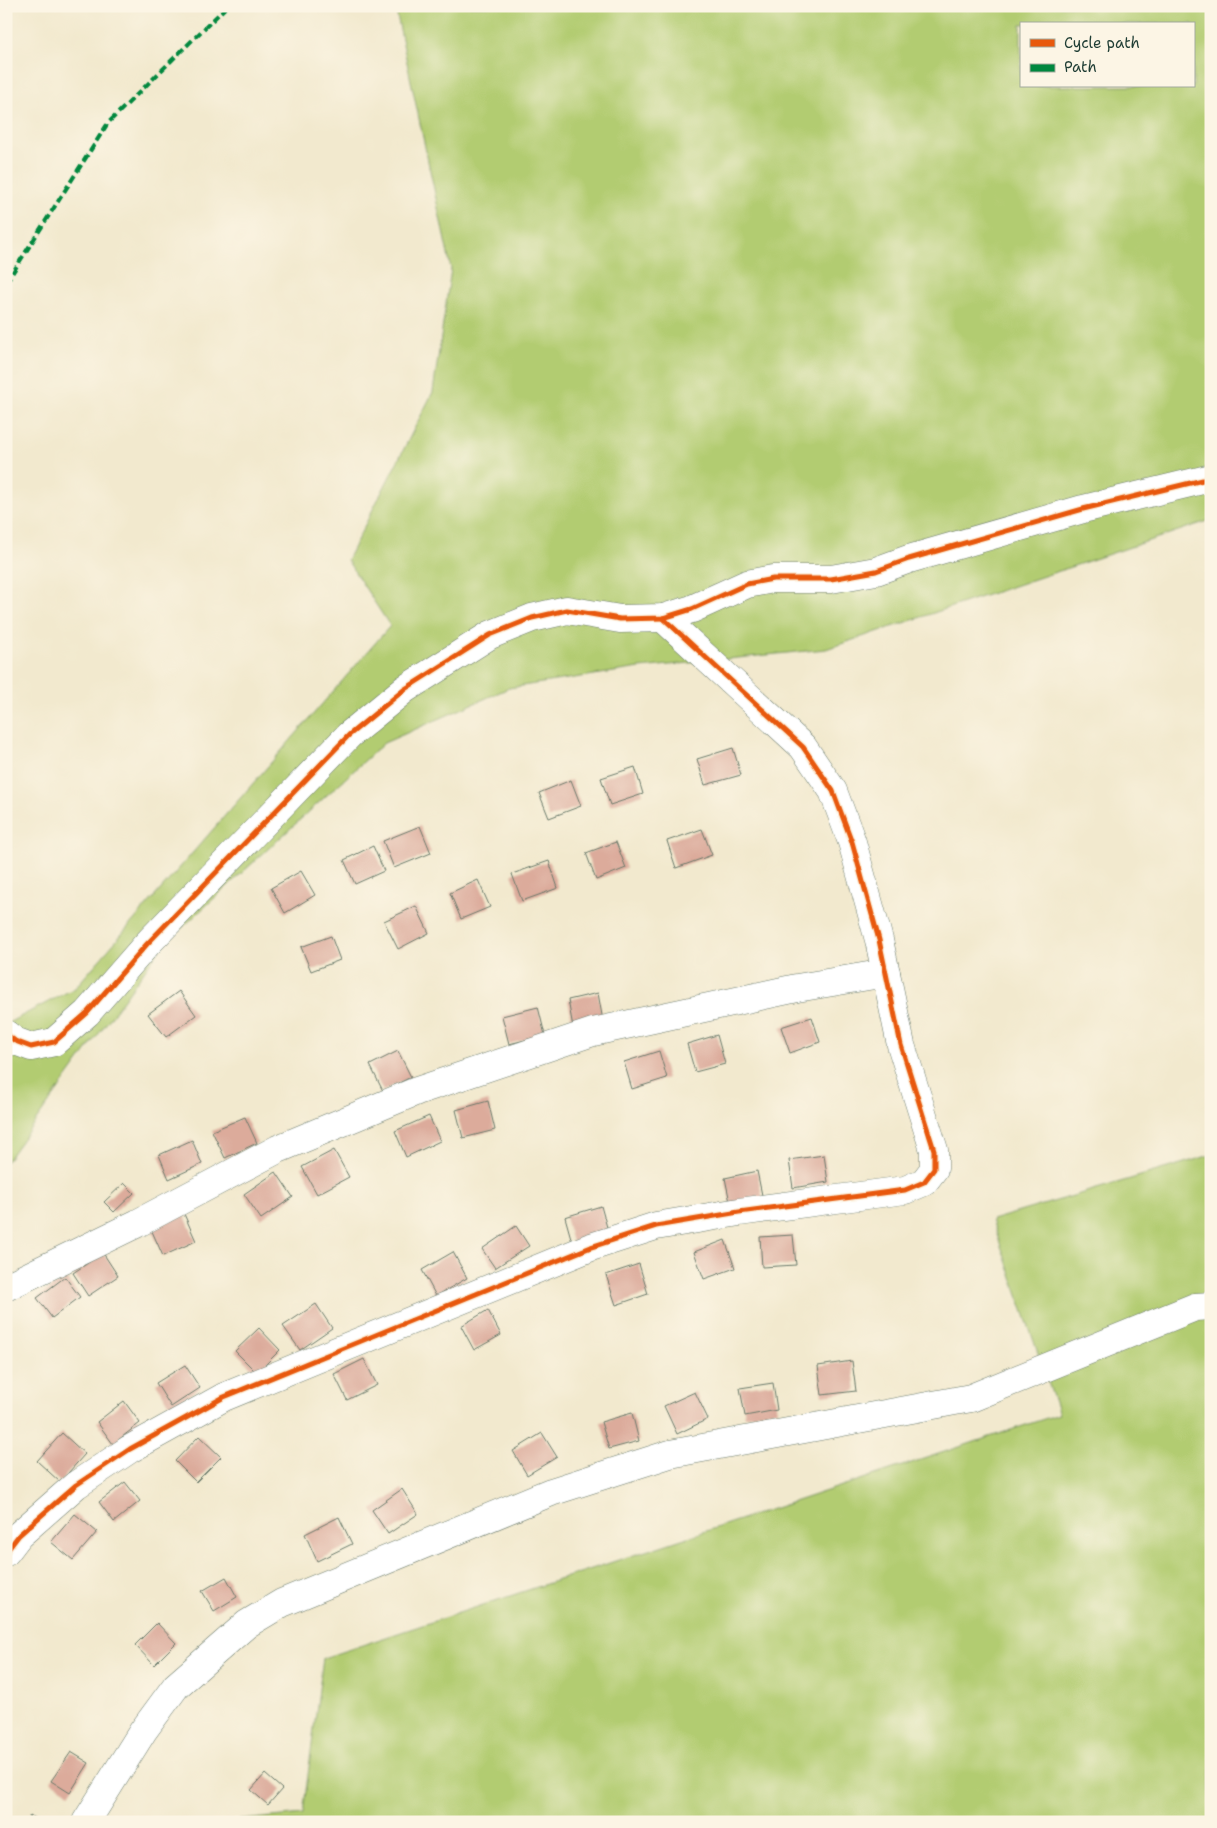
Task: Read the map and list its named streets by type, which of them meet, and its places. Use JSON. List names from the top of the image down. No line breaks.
{"legend":["Cycle path","Path"]}
